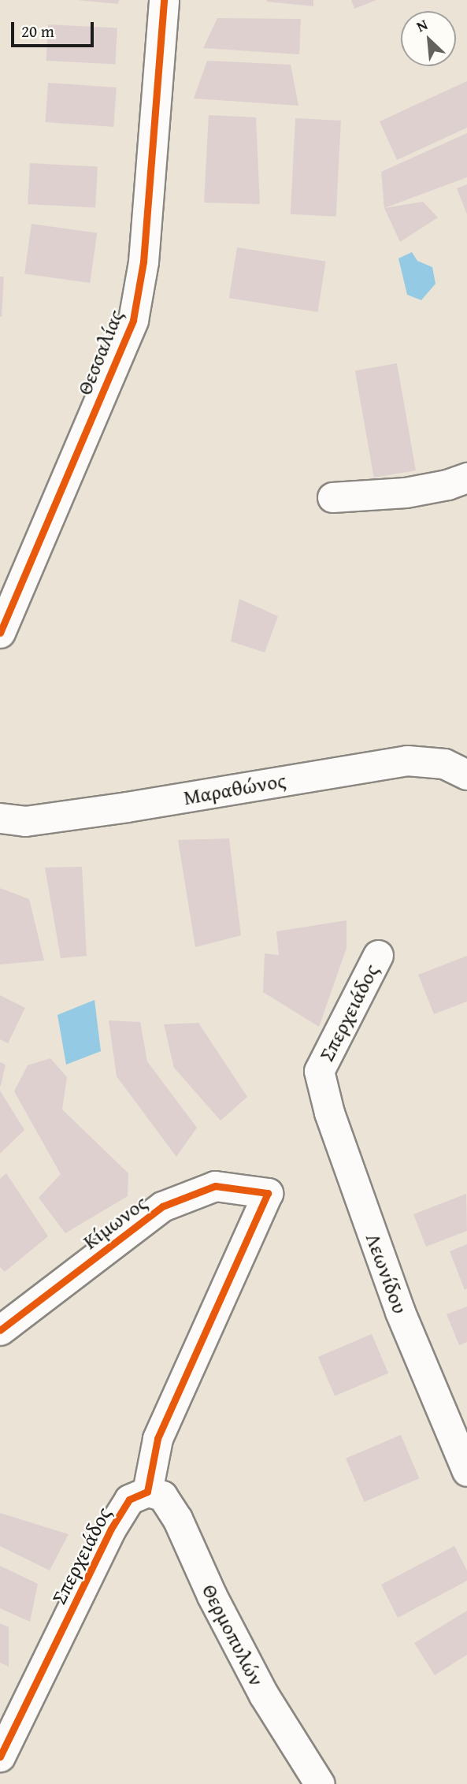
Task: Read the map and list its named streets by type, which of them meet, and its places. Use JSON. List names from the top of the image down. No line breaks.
{"streets":{"street":["Θεσσαλίας","Μαραθώνος","Σπερχειάδος","Κίμωνος","Λεωνίδου","Θερμοπυλών"]},"crossings":[["Σπερχειάδος","Κίμωνος"],["Σπερχειάδος","Λεωνίδου"],["Σπερχειάδος","Θερμοπυλών"],["Κίμωνος","Θερμοπυλών"]],"scale_bar":"20 m","north":"top left"}
